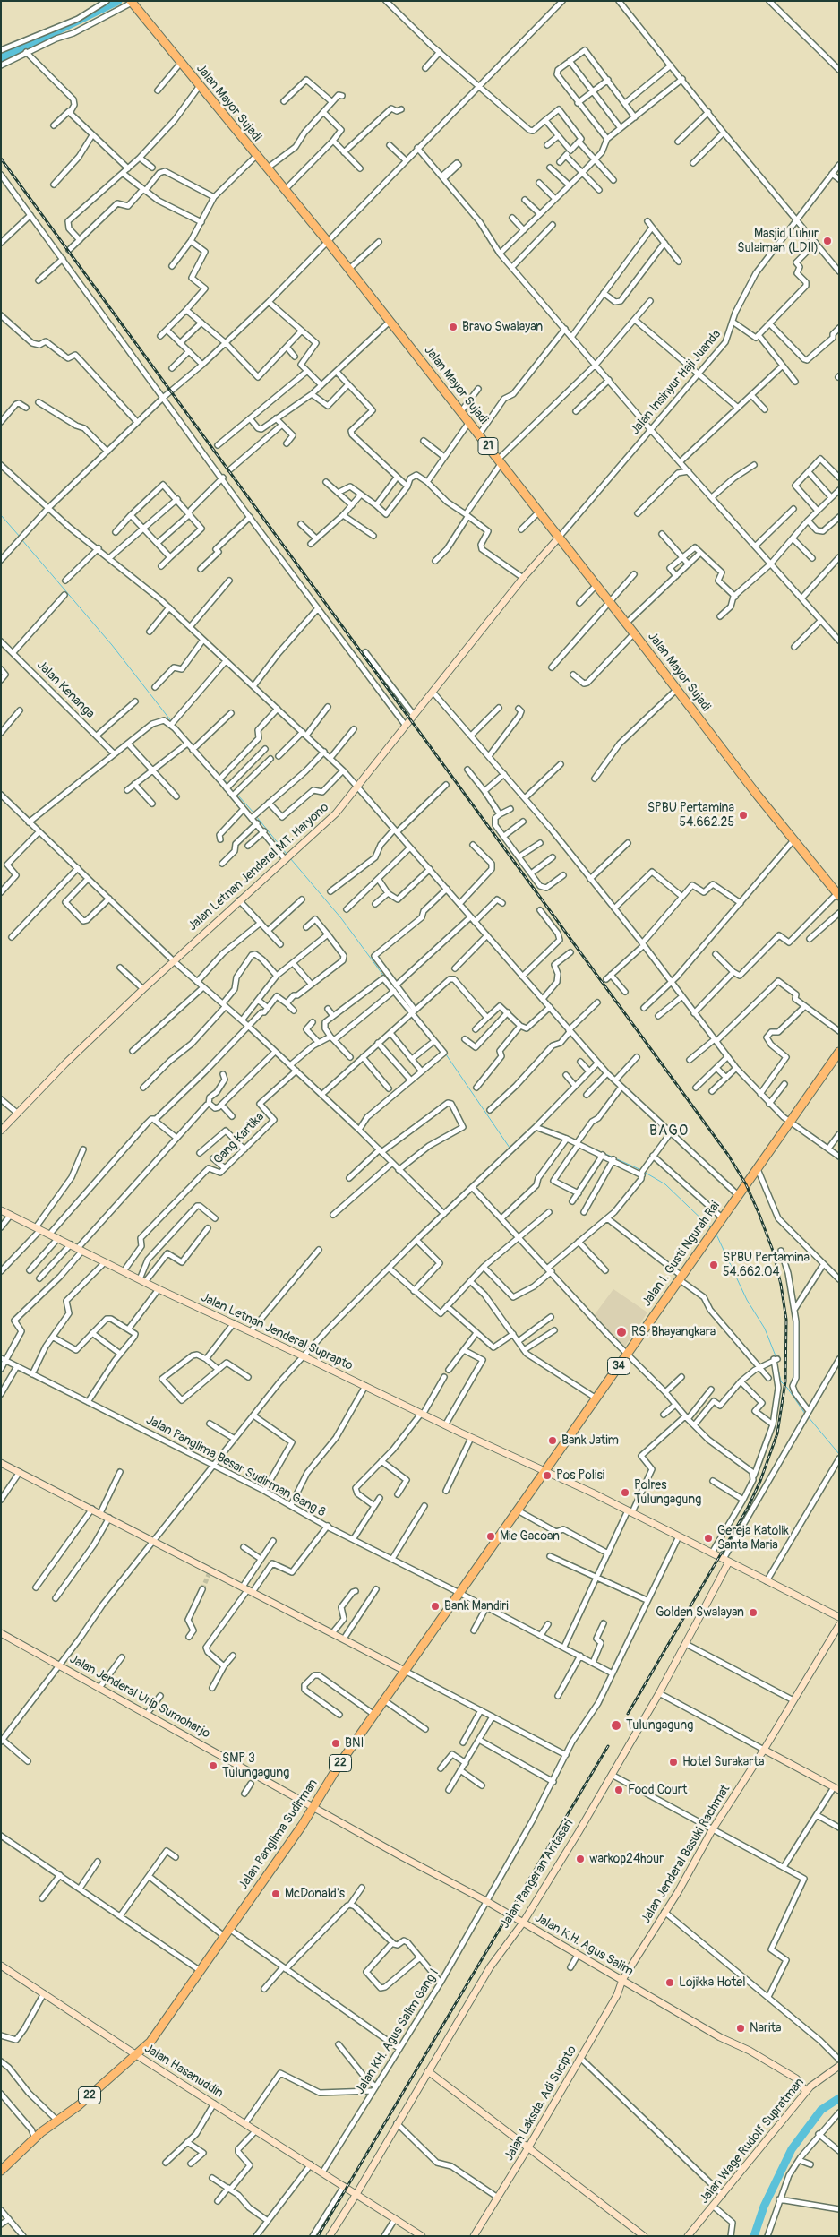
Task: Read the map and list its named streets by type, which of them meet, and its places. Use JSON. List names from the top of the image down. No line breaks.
{"streets":{"highway":["Jalan Mayor Sujadi","21","Jalan I. Gusti Ngurah Rai","34","22","Jalan Panglima Sudirman"],"main road":["Jalan Letnan Jenderal M.T. Haryono","Jalan Letnan Jenderal Suprapto","Jalan Jenderal Urip Sumoharjo","Jalan Jenderal Basuki Rachmat","Jalan Pangeran Antasari","Jalan K.H. Agus Salim","Jalan Hasanuddin","Jalan Laksda. Adi Sucipto","Jalan Wage Rudolf Supratman"],"street":["Jalan Insinyur Haji Juanda","Jalan Kenanga","Gang Kartika","Jalan Panglima Besar Sudirman Gang 8","Jalan KH. Agus Salim Gang I"]},"crossings":[["Jalan Mayor Sujadi","Jalan Insinyur Haji Juanda"],["Jalan Mayor Sujadi","Jalan Letnan Jenderal M.T. Haryono"],["Jalan Insinyur Haji Juanda","Jalan Letnan Jenderal M.T. Haryono"],["Gang Kartika","Jalan Letnan Jenderal Suprapto"],["Jalan I. Gusti Ngurah Rai","Jalan Letnan Jenderal Suprapto"],["Jalan I. Gusti Ngurah Rai","Jalan Panglima Sudirman"],["Jalan Letnan Jenderal Suprapto","Jalan Panglima Sudirman"],["Jalan Letnan Jenderal Suprapto","Jalan Pangeran Antasari"],["Jalan Letnan Jenderal Suprapto","Jalan KH. Agus Salim Gang I"],["Jalan Panglima Besar Sudirman Gang 8","Jalan Panglima Sudirman"],["Jalan Panglima Besar Sudirman Gang 8","Jalan KH. Agus Salim Gang I"],["Jalan Jenderal Urip Sumoharjo","Jalan Panglima Sudirman"],["Jalan Jenderal Urip Sumoharjo","Jalan K.H. Agus Salim"],["22","Jalan Panglima Sudirman"],["22","Jalan Hasanuddin"],["Jalan Panglima Sudirman","Jalan K.H. Agus Salim"],["Jalan Panglima Sudirman","Jalan Hasanuddin"],["Jalan Jenderal Basuki Rachmat","Jalan K.H. Agus Salim"],["Jalan Jenderal Basuki Rachmat","Jalan Laksda. Adi Sucipto"],["Jalan Pangeran Antasari","Jalan K.H. Agus Salim"],["Jalan Pangeran Antasari","Jalan Hasanuddin"],["Jalan K.H. Agus Salim","Jalan KH. Agus Salim Gang I"],["Jalan K.H. Agus Salim","Jalan Laksda. Adi Sucipto"],["Jalan K.H. Agus Salim","Jalan Wage Rudolf Supratman"],["Jalan KH. Agus Salim Gang I","Jalan Hasanuddin"]],"districts":["BAGO"],"places":["Masjid Luhur Sulaiman (LDII)","Bravo Swalayan","SPBU Pertamina 54.662.25","SPBU Pertamina 54.662.04","RS. Bhayangkara","Bank Jatim","Pos Polisi","Polres Tulungagung","Mie Gacoan","Gereja Katolik Santa Maria","Bank Mandiri","Golden Swalayan","Tulungagung","BNI","Hotel Surakarta","SMP 3 Tulungagung","Food Court","warkop24hour","McDonald's","Lojikka Hotel","Narita"]}
